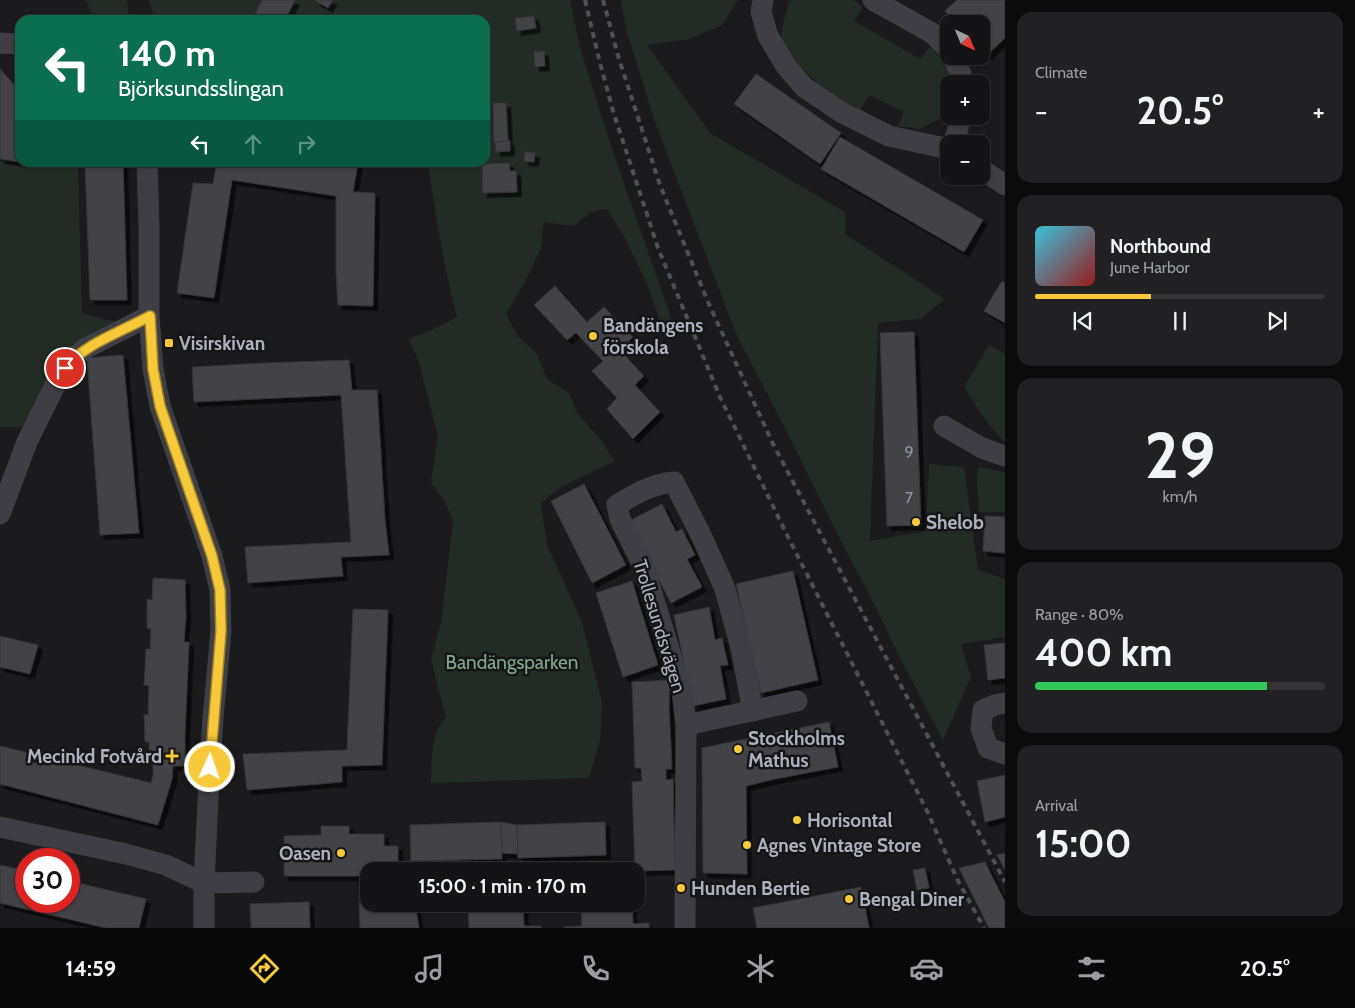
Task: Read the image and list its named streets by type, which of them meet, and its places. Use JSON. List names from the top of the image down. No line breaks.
{"streets":{"street":["Trollesundsvägen"]},"parks":["Bandängsparken"],"places":{"other":["Bandängens förskola","Shelob","Stockholms Mathus","Horisontal","Agnes Vintage Store","Oasen","Hunden Bertie","Bengal Diner"],"transit":["Visirskivan"],"health":["Mecinkd Fotvård"]},"house_numbers":["9","7"],"north":"bottom right","page":{"tile":["Climate",["29","km/h"],["Range · 80%","400 km"],["Arrival","15:00"]],"map_buttons":["+","−"],"turn":["140 m","Björksundsslingan"],"heat":["−","20.5°","+"],"song":["Northbound","June Harbor"],"limit":"30","trip":"15:00 · 1 min · 170 m","tabs":["14:59","20.5°"]}}
